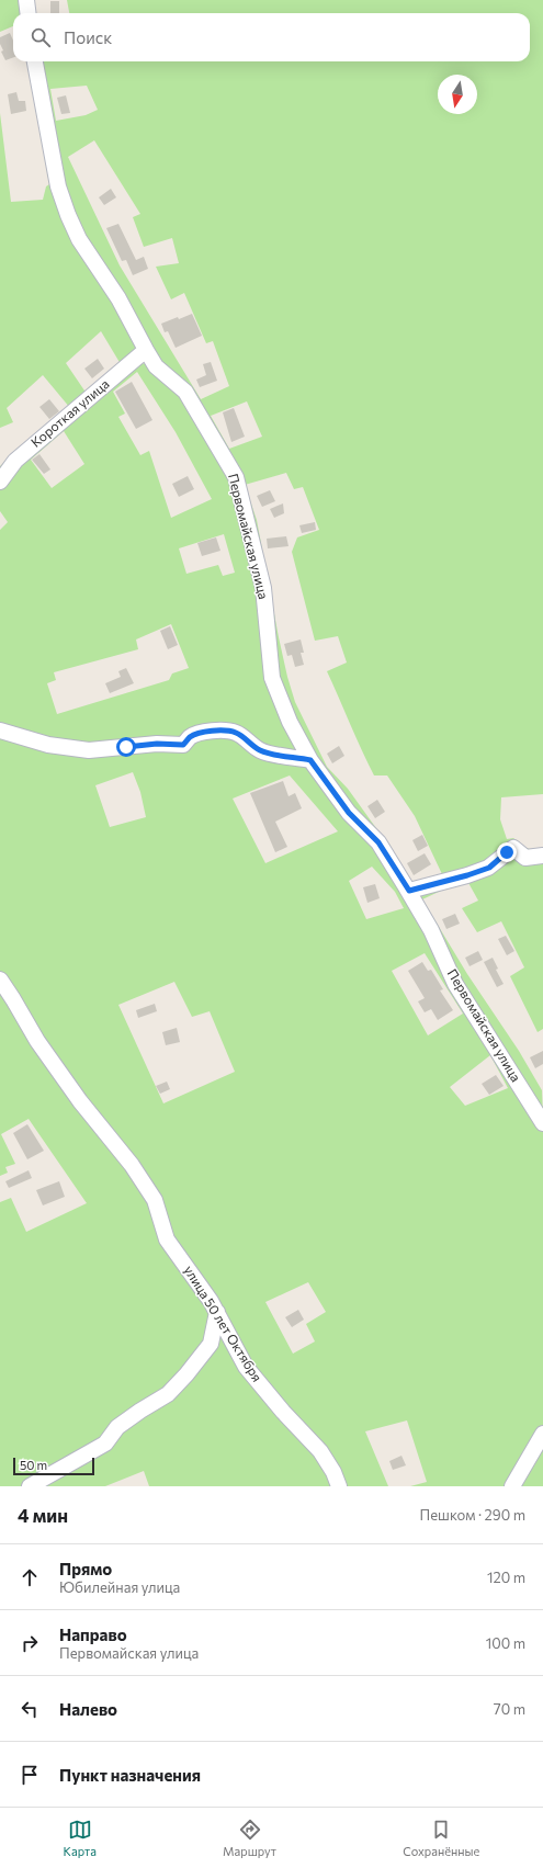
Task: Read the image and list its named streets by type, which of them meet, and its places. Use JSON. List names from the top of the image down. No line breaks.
{"streets":{"street":["Короткая улица","Первомайская улица","улица 50 лет Октября"]},"crossings":[["Короткая улица","Первомайская улица"]],"scale_bar":"50 m","north":"bottom","page":{"search":"Поиск","scale":"50 m","heading":["4 мин","Пешком · 290 m"],"list":[["Прямо","Юбилейная улица","120 m"],["Направо","Первомайская улица","100 m"],["Налево","70 m"],"Пункт назначения"],"nav":["Карта","Маршрут","Сохранённые"]}}
